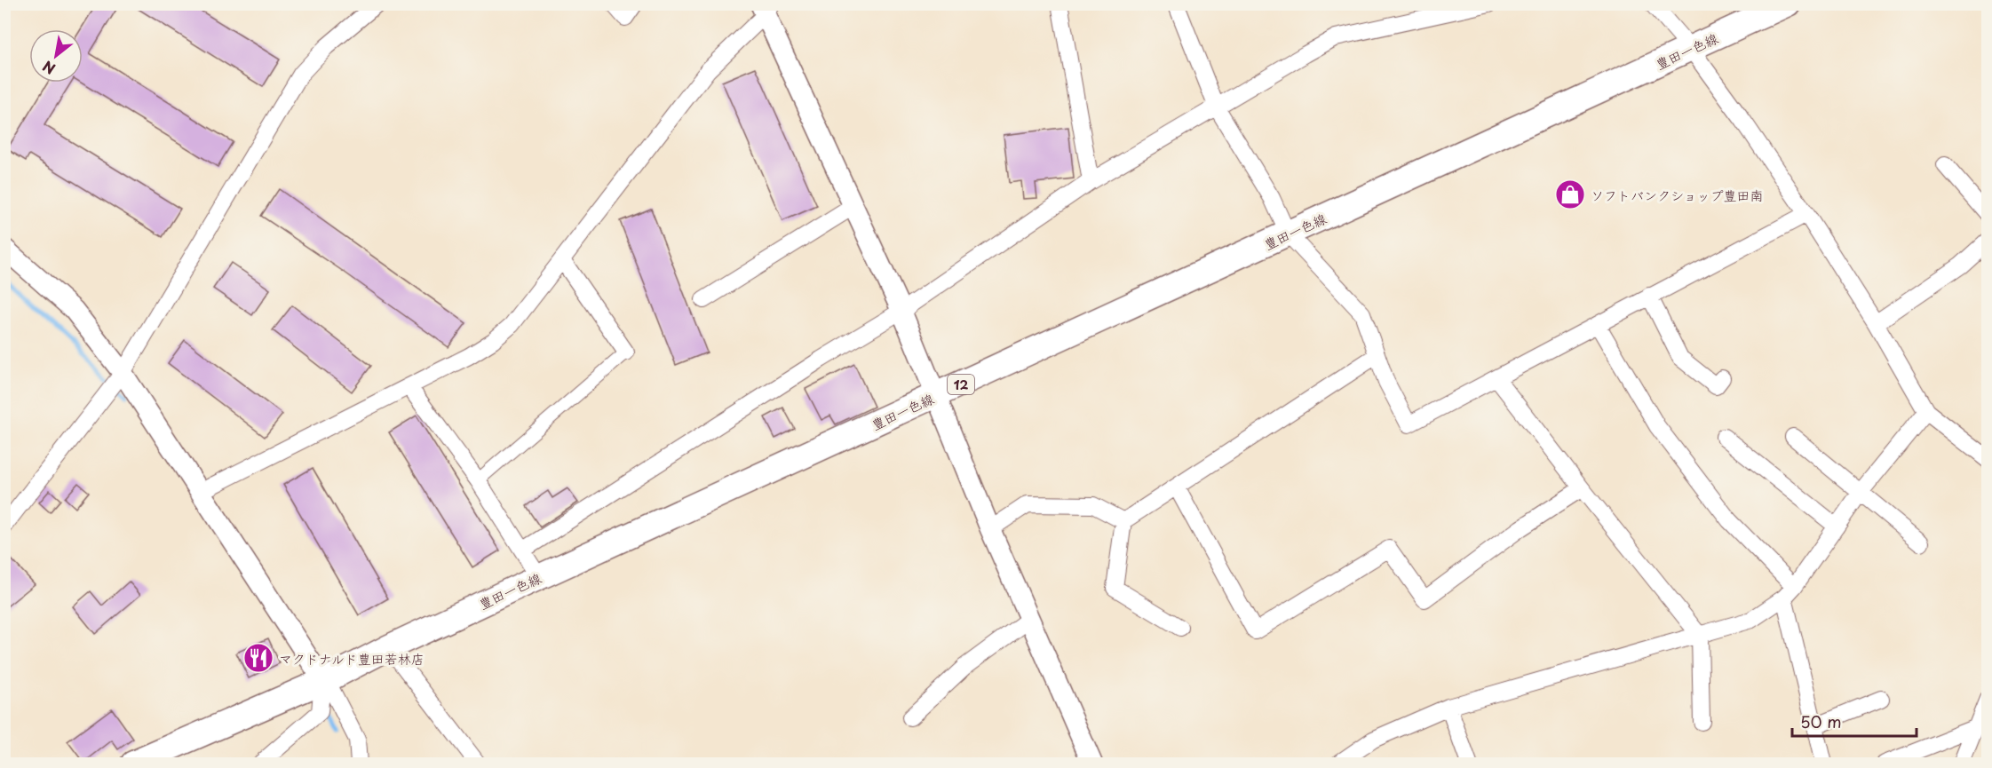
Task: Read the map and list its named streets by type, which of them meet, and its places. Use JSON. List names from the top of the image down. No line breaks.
{"streets":{"main road":["豊田一色線","12"]},"places":{"shop":["ソフトバンクショップ豊田南"],"restaurant":["マクドナルド豊田若林店"]},"scale_bar":"50 m","north":"bottom left"}
